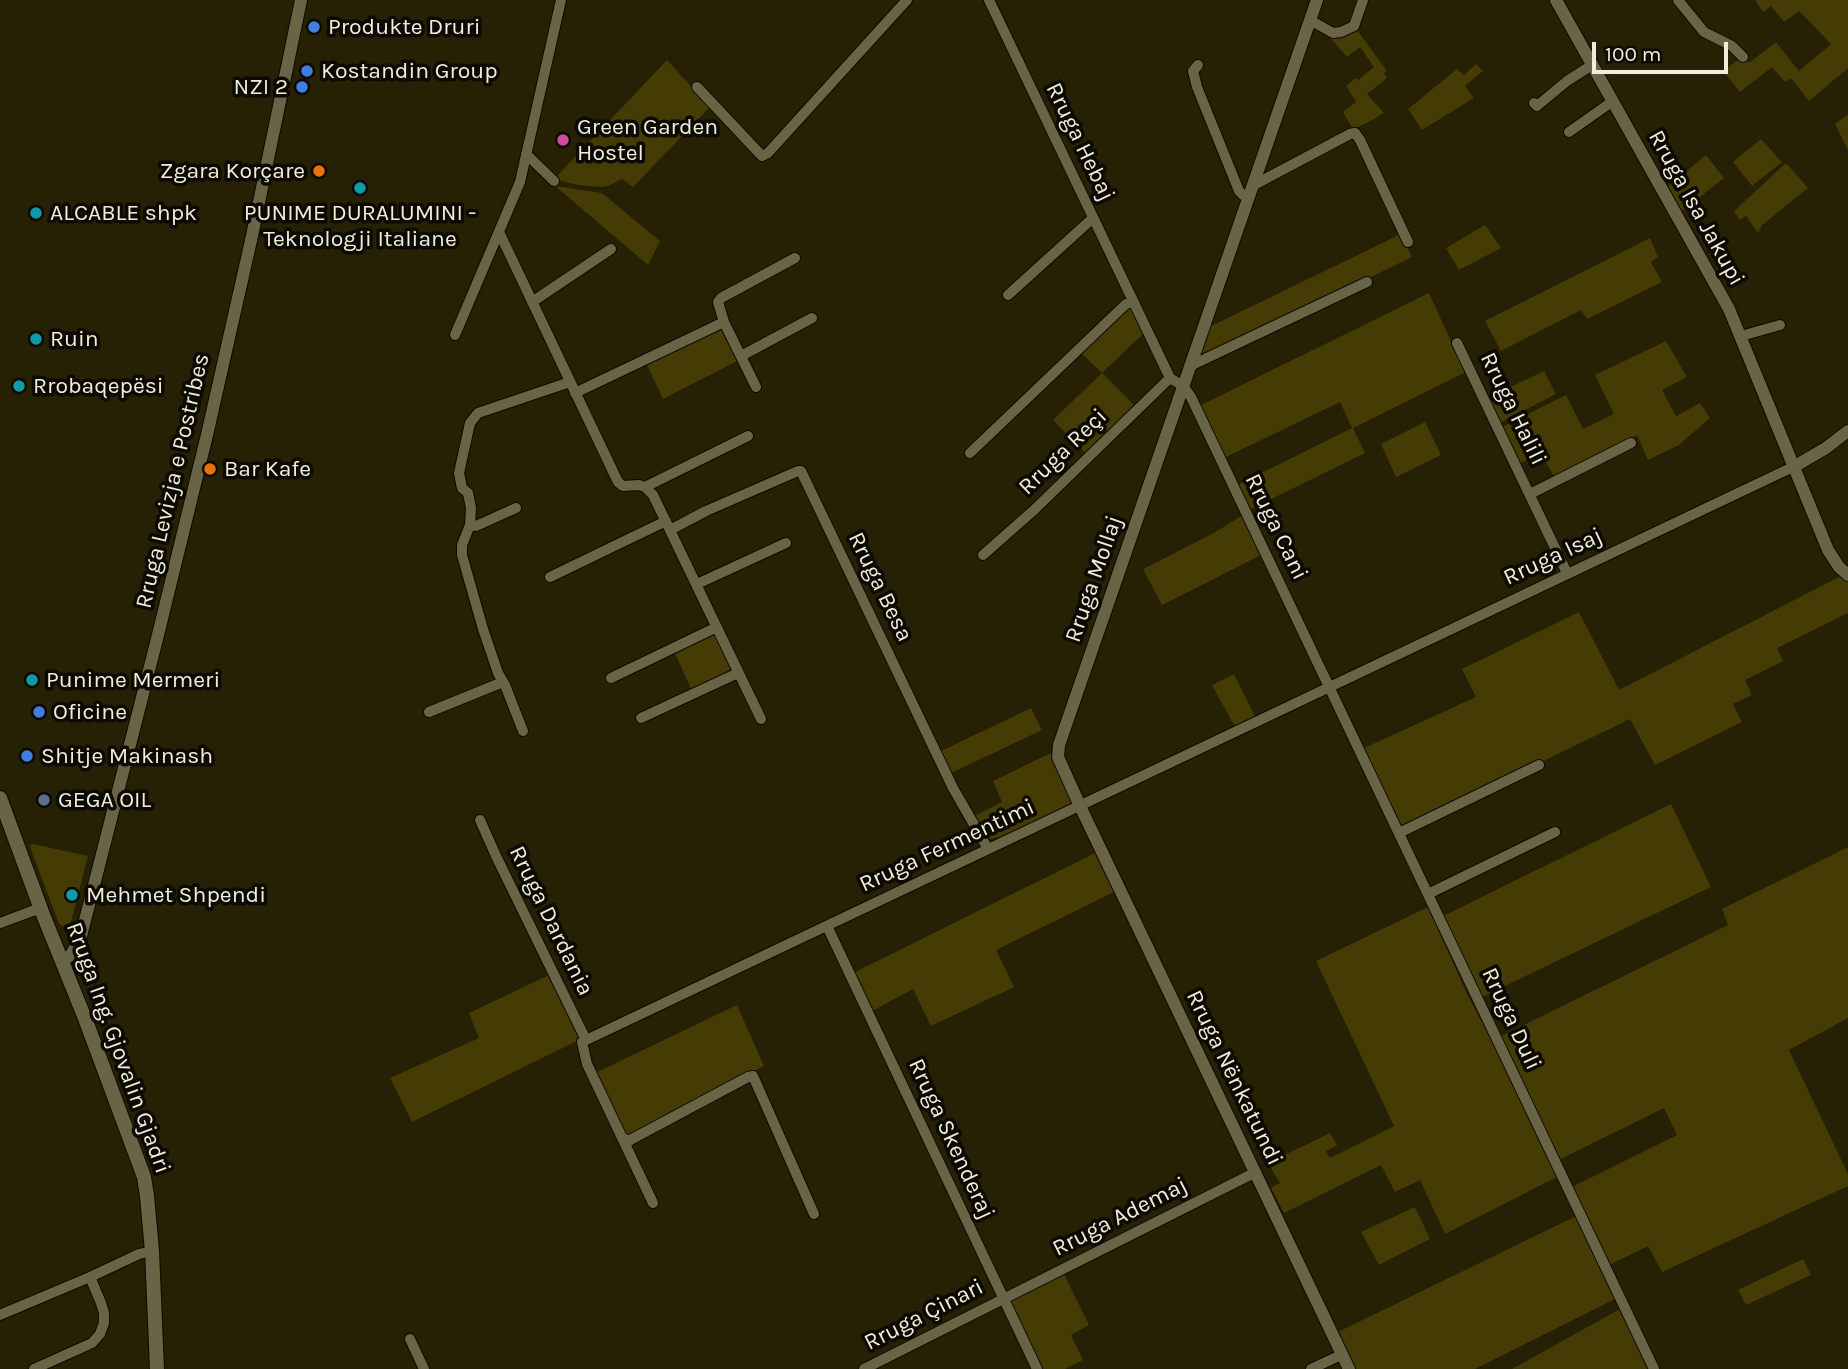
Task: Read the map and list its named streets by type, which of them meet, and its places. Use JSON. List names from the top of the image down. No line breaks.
{"streets":{"main road":["Rruga Ing. Gjovalin Gjadri"],"street":["Rruga Hebaj","Rruga Isa Jakupi","Rruga Halili","Rruga Reçi","Rruga Levizja e Postribes","Rruga Cani","Rruga Isaj","Rruga Mollaj","Rruga Besa","Rruga Fermentimi","Rruga Dardania","Rruga Duli","Rruga Nënkatundi","Rruga Skenderaj","Rruga Ademaj","Rruga Çinari"]},"crossings":[["Rruga Hebaj","Rruga Reçi"],["Rruga Hebaj","Rruga Cani"],["Rruga Hebaj","Rruga Mollaj"],["Rruga Isa Jakupi","Rruga Isaj"],["Rruga Halili","Rruga Isaj"],["Rruga Levizja e Postribes","Rruga Ing. Gjovalin Gjadri"],["Rruga Cani","Rruga Isaj"],["Rruga Cani","Rruga Mollaj"],["Rruga Cani","Rruga Fermentimi"],["Rruga Cani","Rruga Duli"],["Rruga Isaj","Rruga Fermentimi"],["Rruga Isaj","Rruga Duli"],["Rruga Mollaj","Rruga Fermentimi"],["Rruga Mollaj","Rruga Nënkatundi"],["Rruga Besa","Rruga Fermentimi"],["Rruga Fermentimi","Rruga Dardania"],["Rruga Fermentimi","Rruga Duli"],["Rruga Fermentimi","Rruga Nënkatundi"],["Rruga Fermentimi","Rruga Skenderaj"],["Rruga Nënkatundi","Rruga Ademaj"],["Rruga Skenderaj","Rruga Ademaj"],["Rruga Skenderaj","Rruga Çinari"],["Rruga Ademaj","Rruga Çinari"]],"places":["Produkte Druri","Kostandin Group","NZI 2","Green Garden Hostel","Zgara Korçare","PUNIME DURALUMINI - Teknologji Italiane","ALCABLE shpk","Ruin","Rrobaqepësi","Bar Kafe","Punime Mermeri","Oficine","Shitje Makinash","GEGA OIL","Mehmet Shpendi"],"scale_bar":"100 m"}
